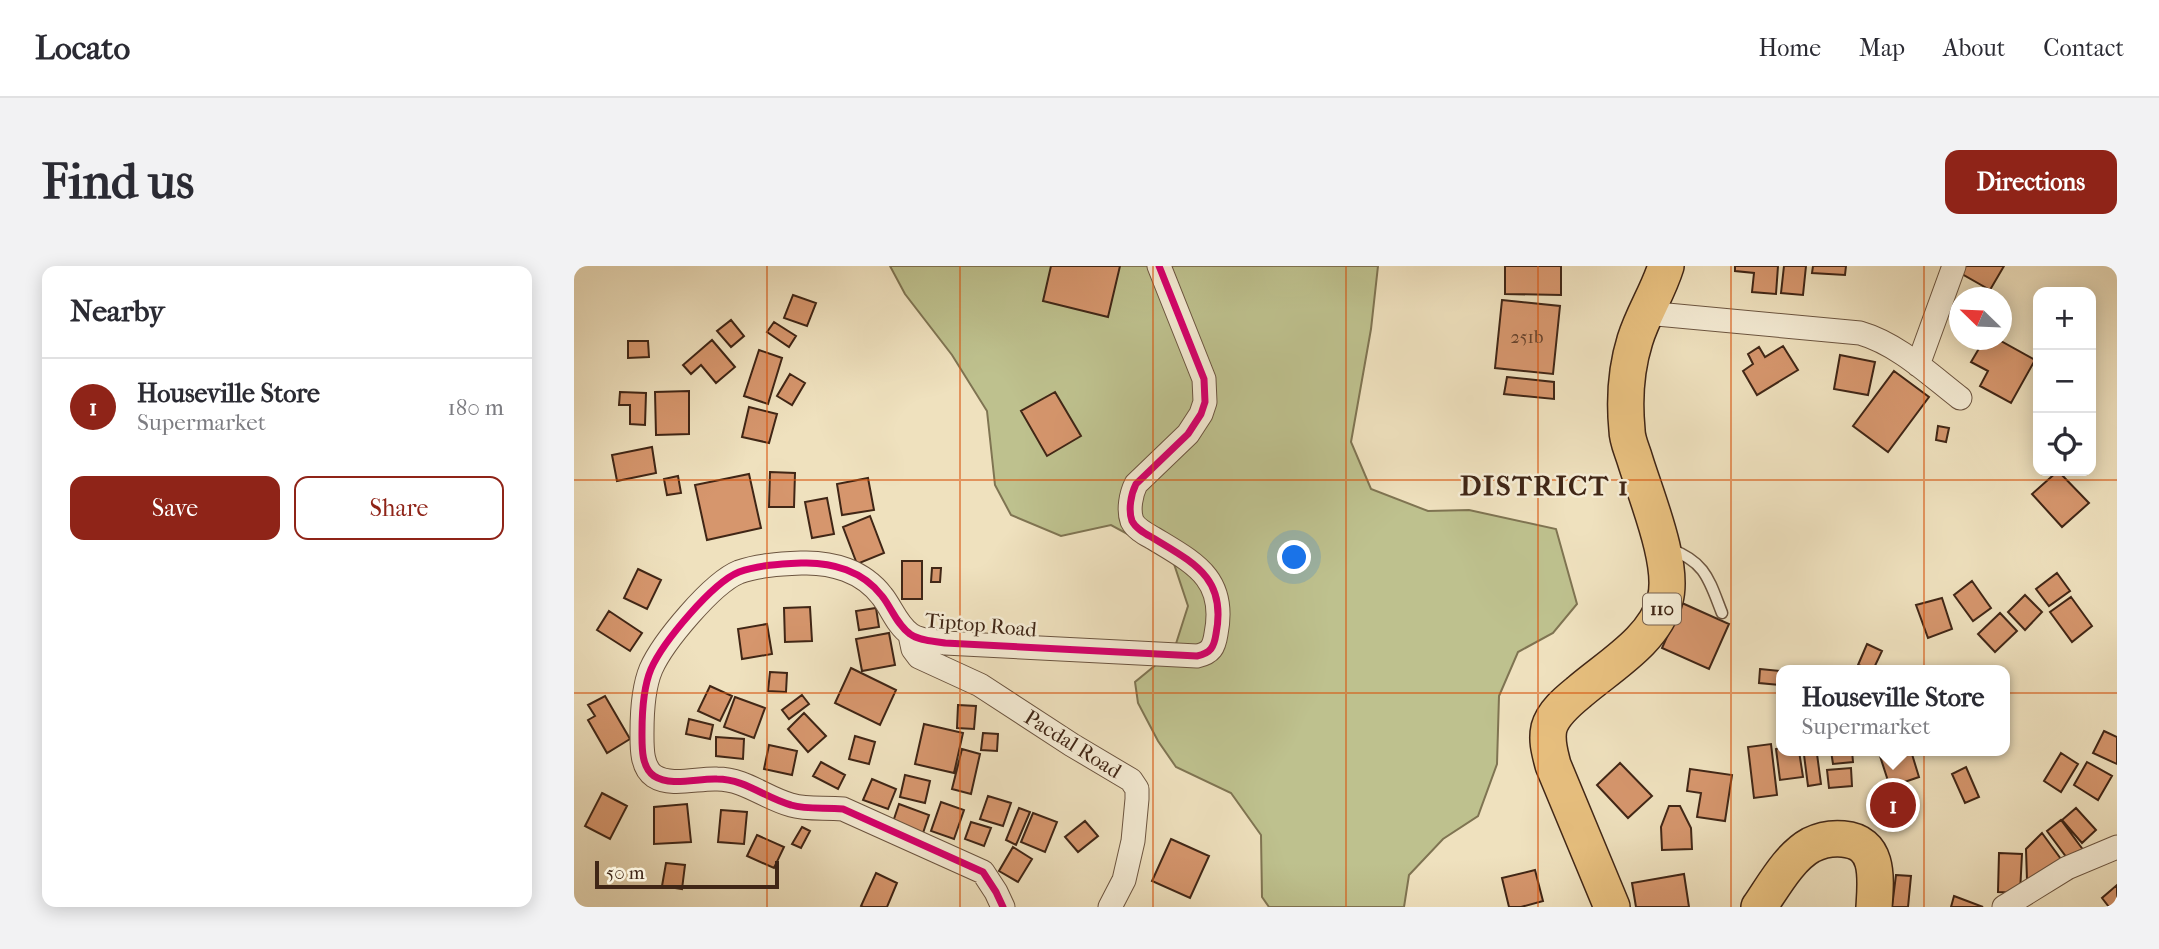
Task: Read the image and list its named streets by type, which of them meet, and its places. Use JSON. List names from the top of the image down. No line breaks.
{"streets":{"main road":["110"],"street":["Tiptop Road","Pacdal Road"]},"crossings":[["Tiptop Road","Pacdal Road"]],"districts":["DISTRICT 1"],"house_numbers":["251b"],"scale_bar":"50 m","north":"top left","page":{"header":"Locato","nav":["Home","Map","About","Contact"],"buttons":["Directions",["Save","Share"]],"title":"Find us","heading":"Nearby","map_buttons":["+","−"],"list":[{"mark":"1","name":"Houseville Store","note":"Supermarket","value":"180 m"}],"popup":["Houseville Store","Supermarket"],"pins":"1","scale":"50 m"}}
